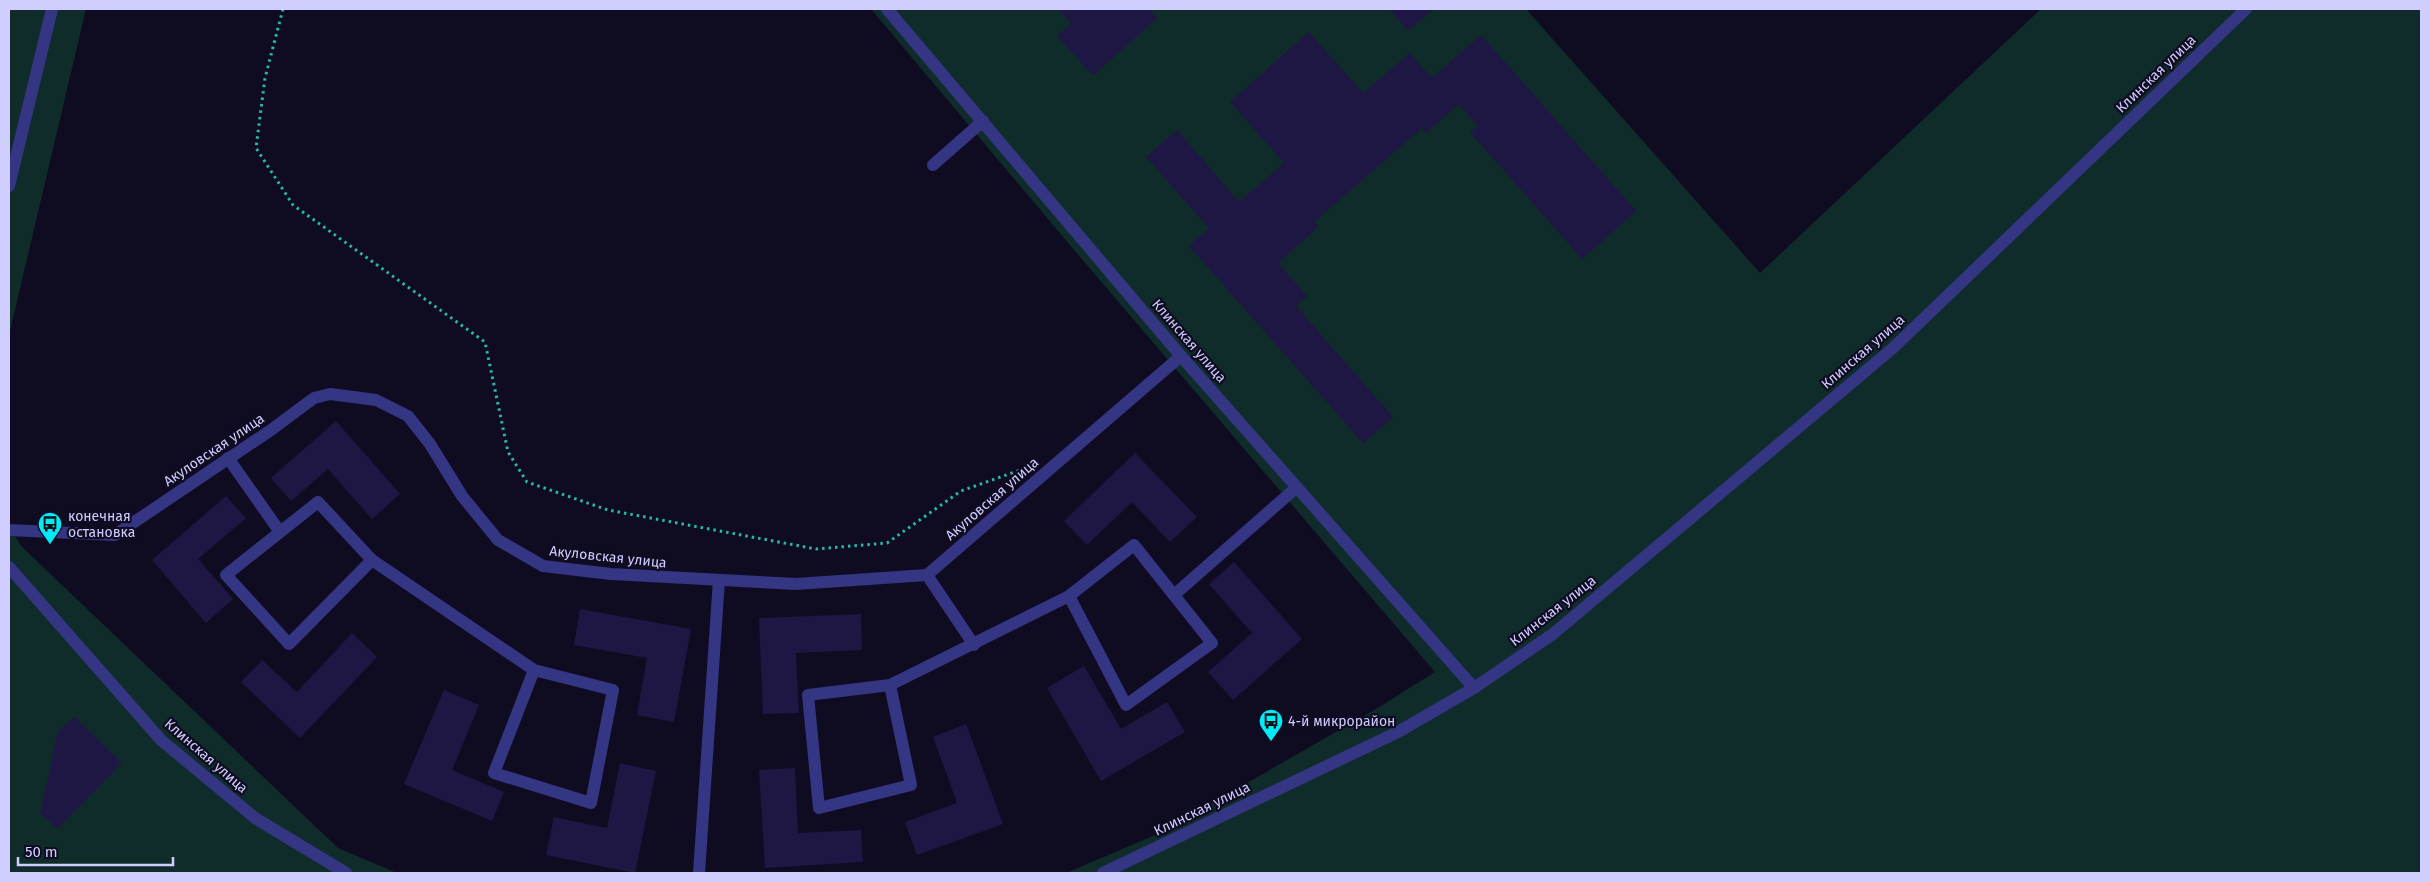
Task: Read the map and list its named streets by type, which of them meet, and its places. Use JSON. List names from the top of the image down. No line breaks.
{"streets":{"street":["Клинская улица","Акуловская улица"]},"crossings":[["Клинская улица","Акуловская улица"]],"places":{"bus stop":["конечная остановка","4-й микрорайон"]},"scale_bar":"50 m"}
